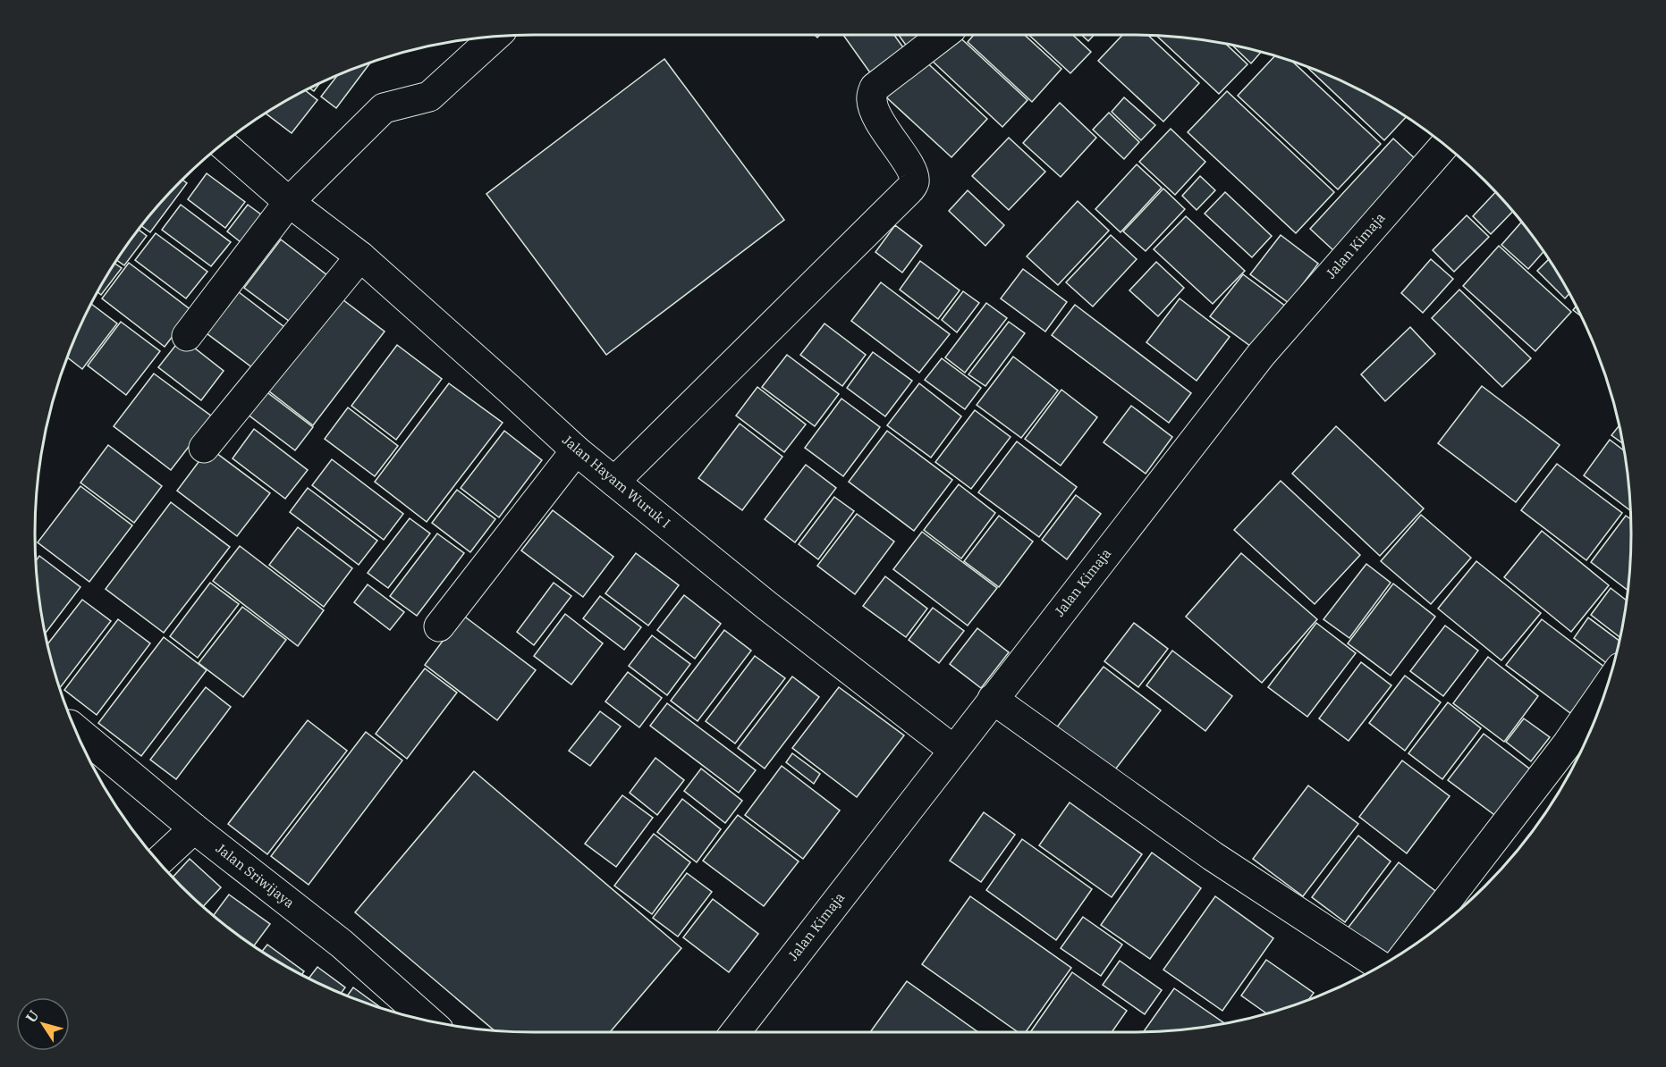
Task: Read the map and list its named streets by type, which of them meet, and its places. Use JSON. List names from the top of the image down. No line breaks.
{"streets":{"street":["Jalan Kimaja","Jalan Hayam Wuruk I","Jalan Sriwijaya"]},"crossings":[["Jalan Kimaja","Jalan Hayam Wuruk I"]],"north":"top left"}
